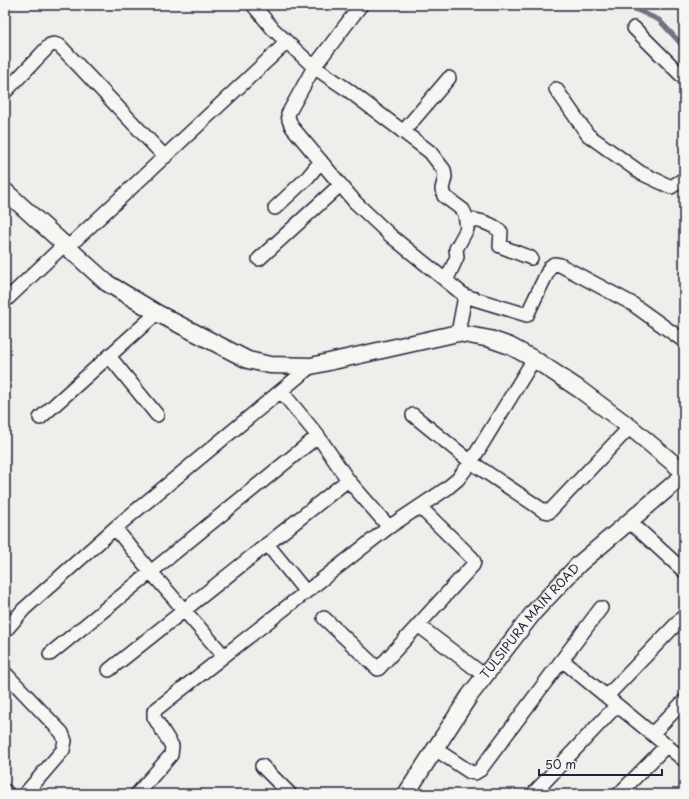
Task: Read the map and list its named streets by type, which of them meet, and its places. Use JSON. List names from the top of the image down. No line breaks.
{"streets":{"street":["TULSIPURA MAIN ROAD"]},"scale_bar":"50 m"}
